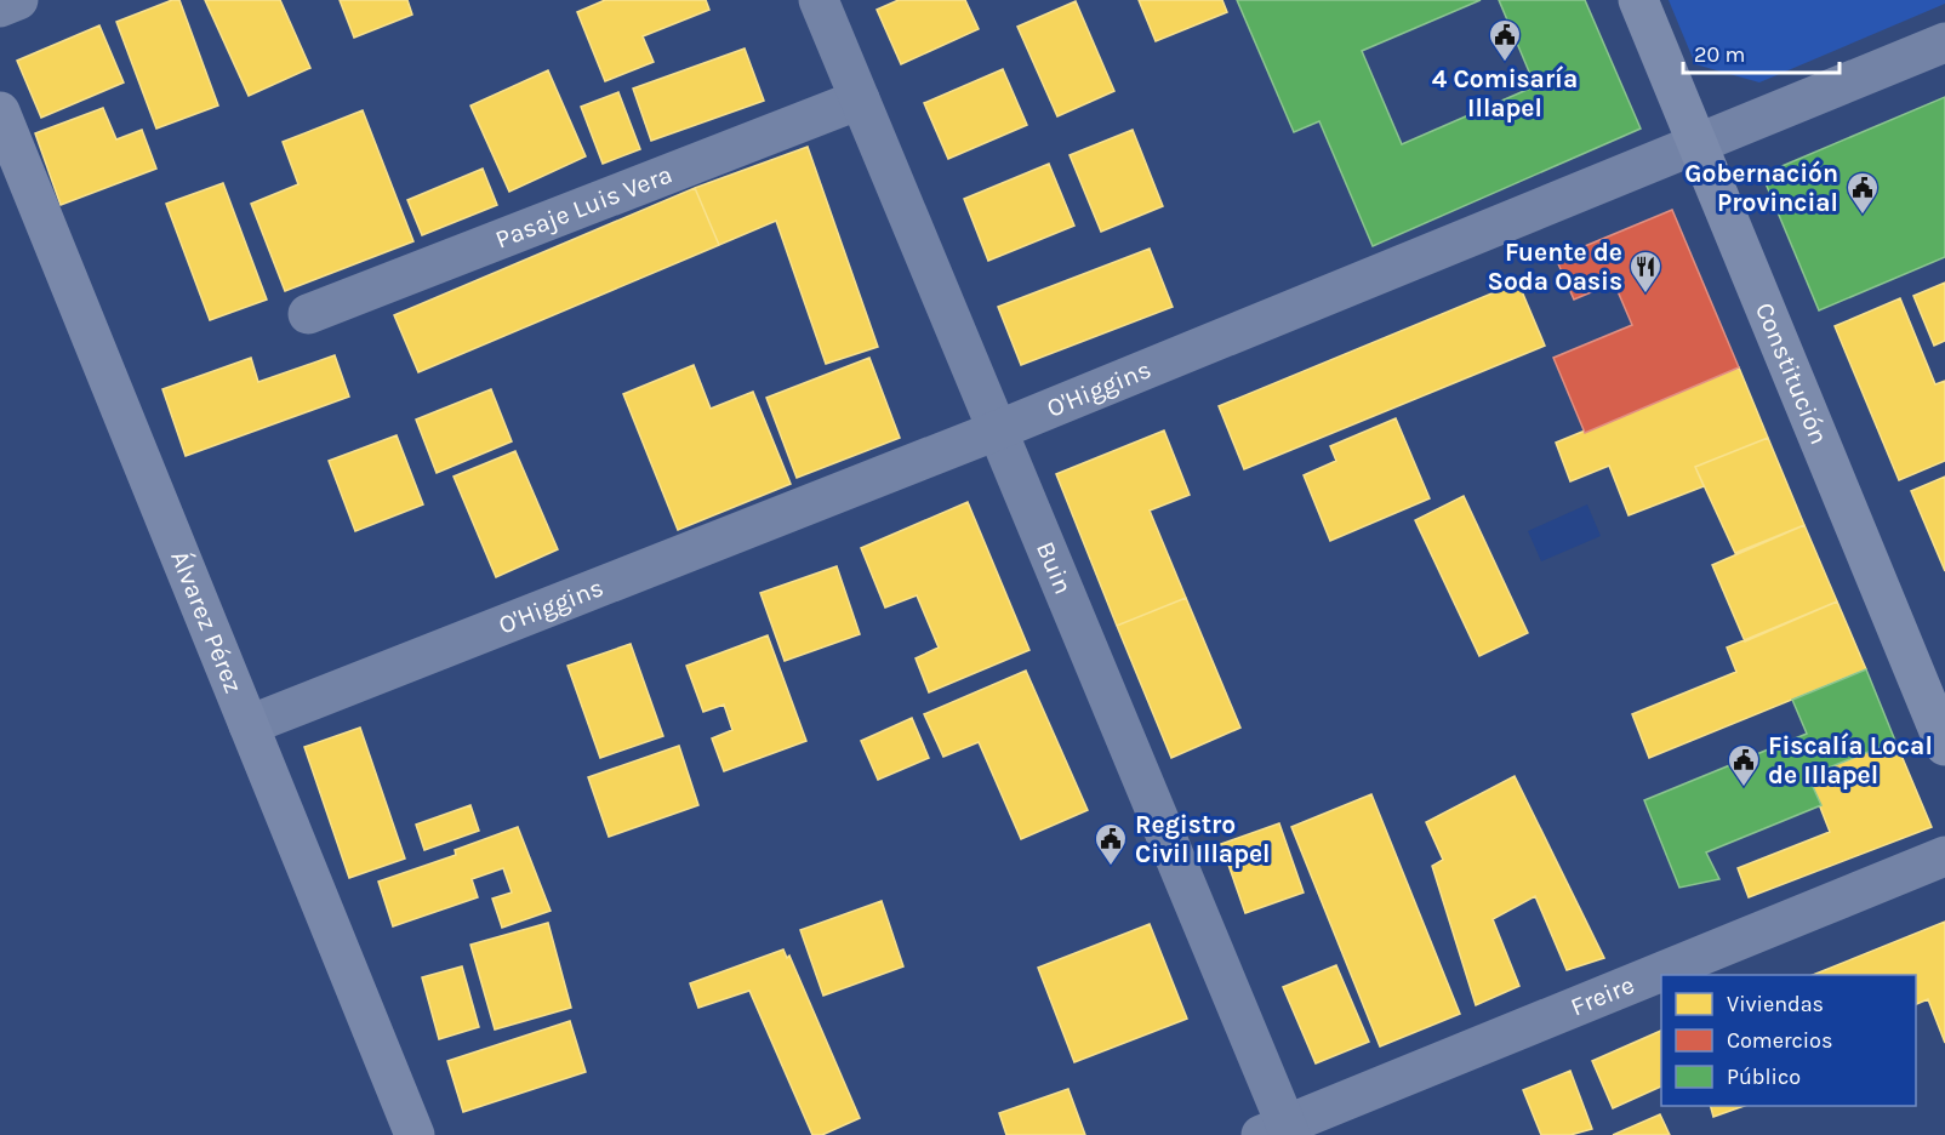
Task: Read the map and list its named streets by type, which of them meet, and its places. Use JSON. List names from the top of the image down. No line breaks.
{"streets":{"main road":["Constitución","Álvarez Pérez"],"street":["Pasaje Luis Vera","O'Higgins","Buin","Freire"]},"crossings":[["Pasaje Luis Vera","Buin"],["Constitución","O'Higgins"],["O'Higgins","Buin"],["O'Higgins","Álvarez Pérez"],["Buin","Freire"]],"places":{"public building":["4 Comisaría Illapel","Gobernación Provincial","Fiscalía Local de Illapel","Registro Civil Illapel"],"restaurant":["Fuente de Soda Oasis"]},"legend":["Viviendas","Comercios","Público"],"scale_bar":"20 m"}
